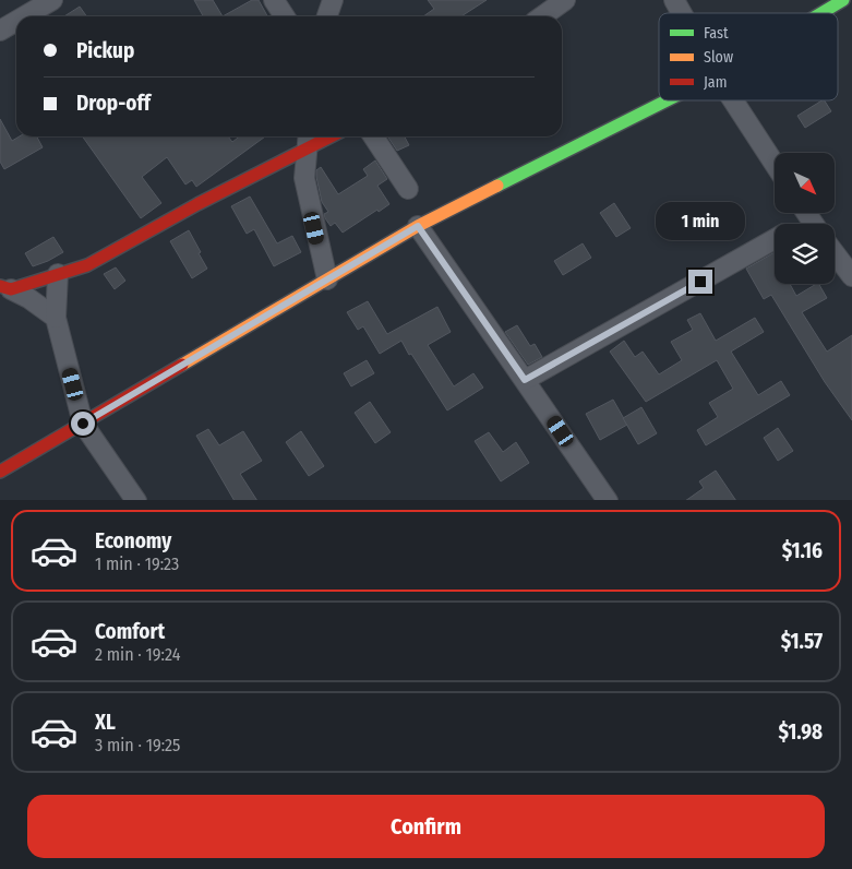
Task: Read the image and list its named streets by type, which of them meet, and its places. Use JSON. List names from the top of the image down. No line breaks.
{"legend":["Fast","Slow","Jam"],"north":"bottom right","page":{"banner":["Pickup","Drop-off"],"bubble":"1 min","list":[{"name":"Economy","note":"1 min · 19:23","value":"$1.16"},{"name":"Comfort","note":"2 min · 19:24","value":"$1.57"},{"name":"XL","note":"3 min · 19:25","value":"$1.98"}],"buttons":"Confirm"}}
